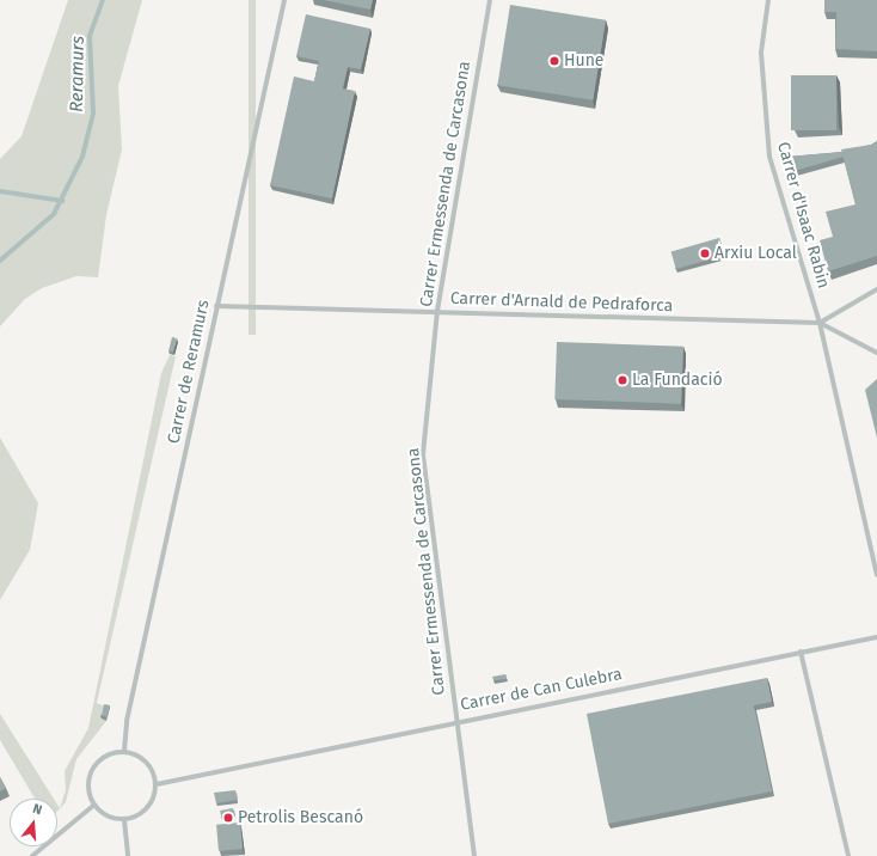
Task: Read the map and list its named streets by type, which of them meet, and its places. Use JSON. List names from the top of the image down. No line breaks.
{"streets":{"street":["Carrer Ermessenda de Carcasona","Carrer d'Isaac Rabin","Carrer d'Arnald de Pedraforca","Carrer de Reramurs","Carrer de Can Culebra"]},"crossings":[["Carrer Ermessenda de Carcasona","Carrer d'Arnald de Pedraforca"],["Carrer Ermessenda de Carcasona","Carrer de Can Culebra"],["Carrer d'Isaac Rabin","Carrer d'Arnald de Pedraforca"],["Carrer d'Arnald de Pedraforca","Carrer de Reramurs"],["Carrer de Reramurs","Carrer de Can Culebra"]],"water":["Reramurs"],"places":["Hune","Arxiu Local","La Fundació","Petrolis Bescanó"],"north":"top"}
